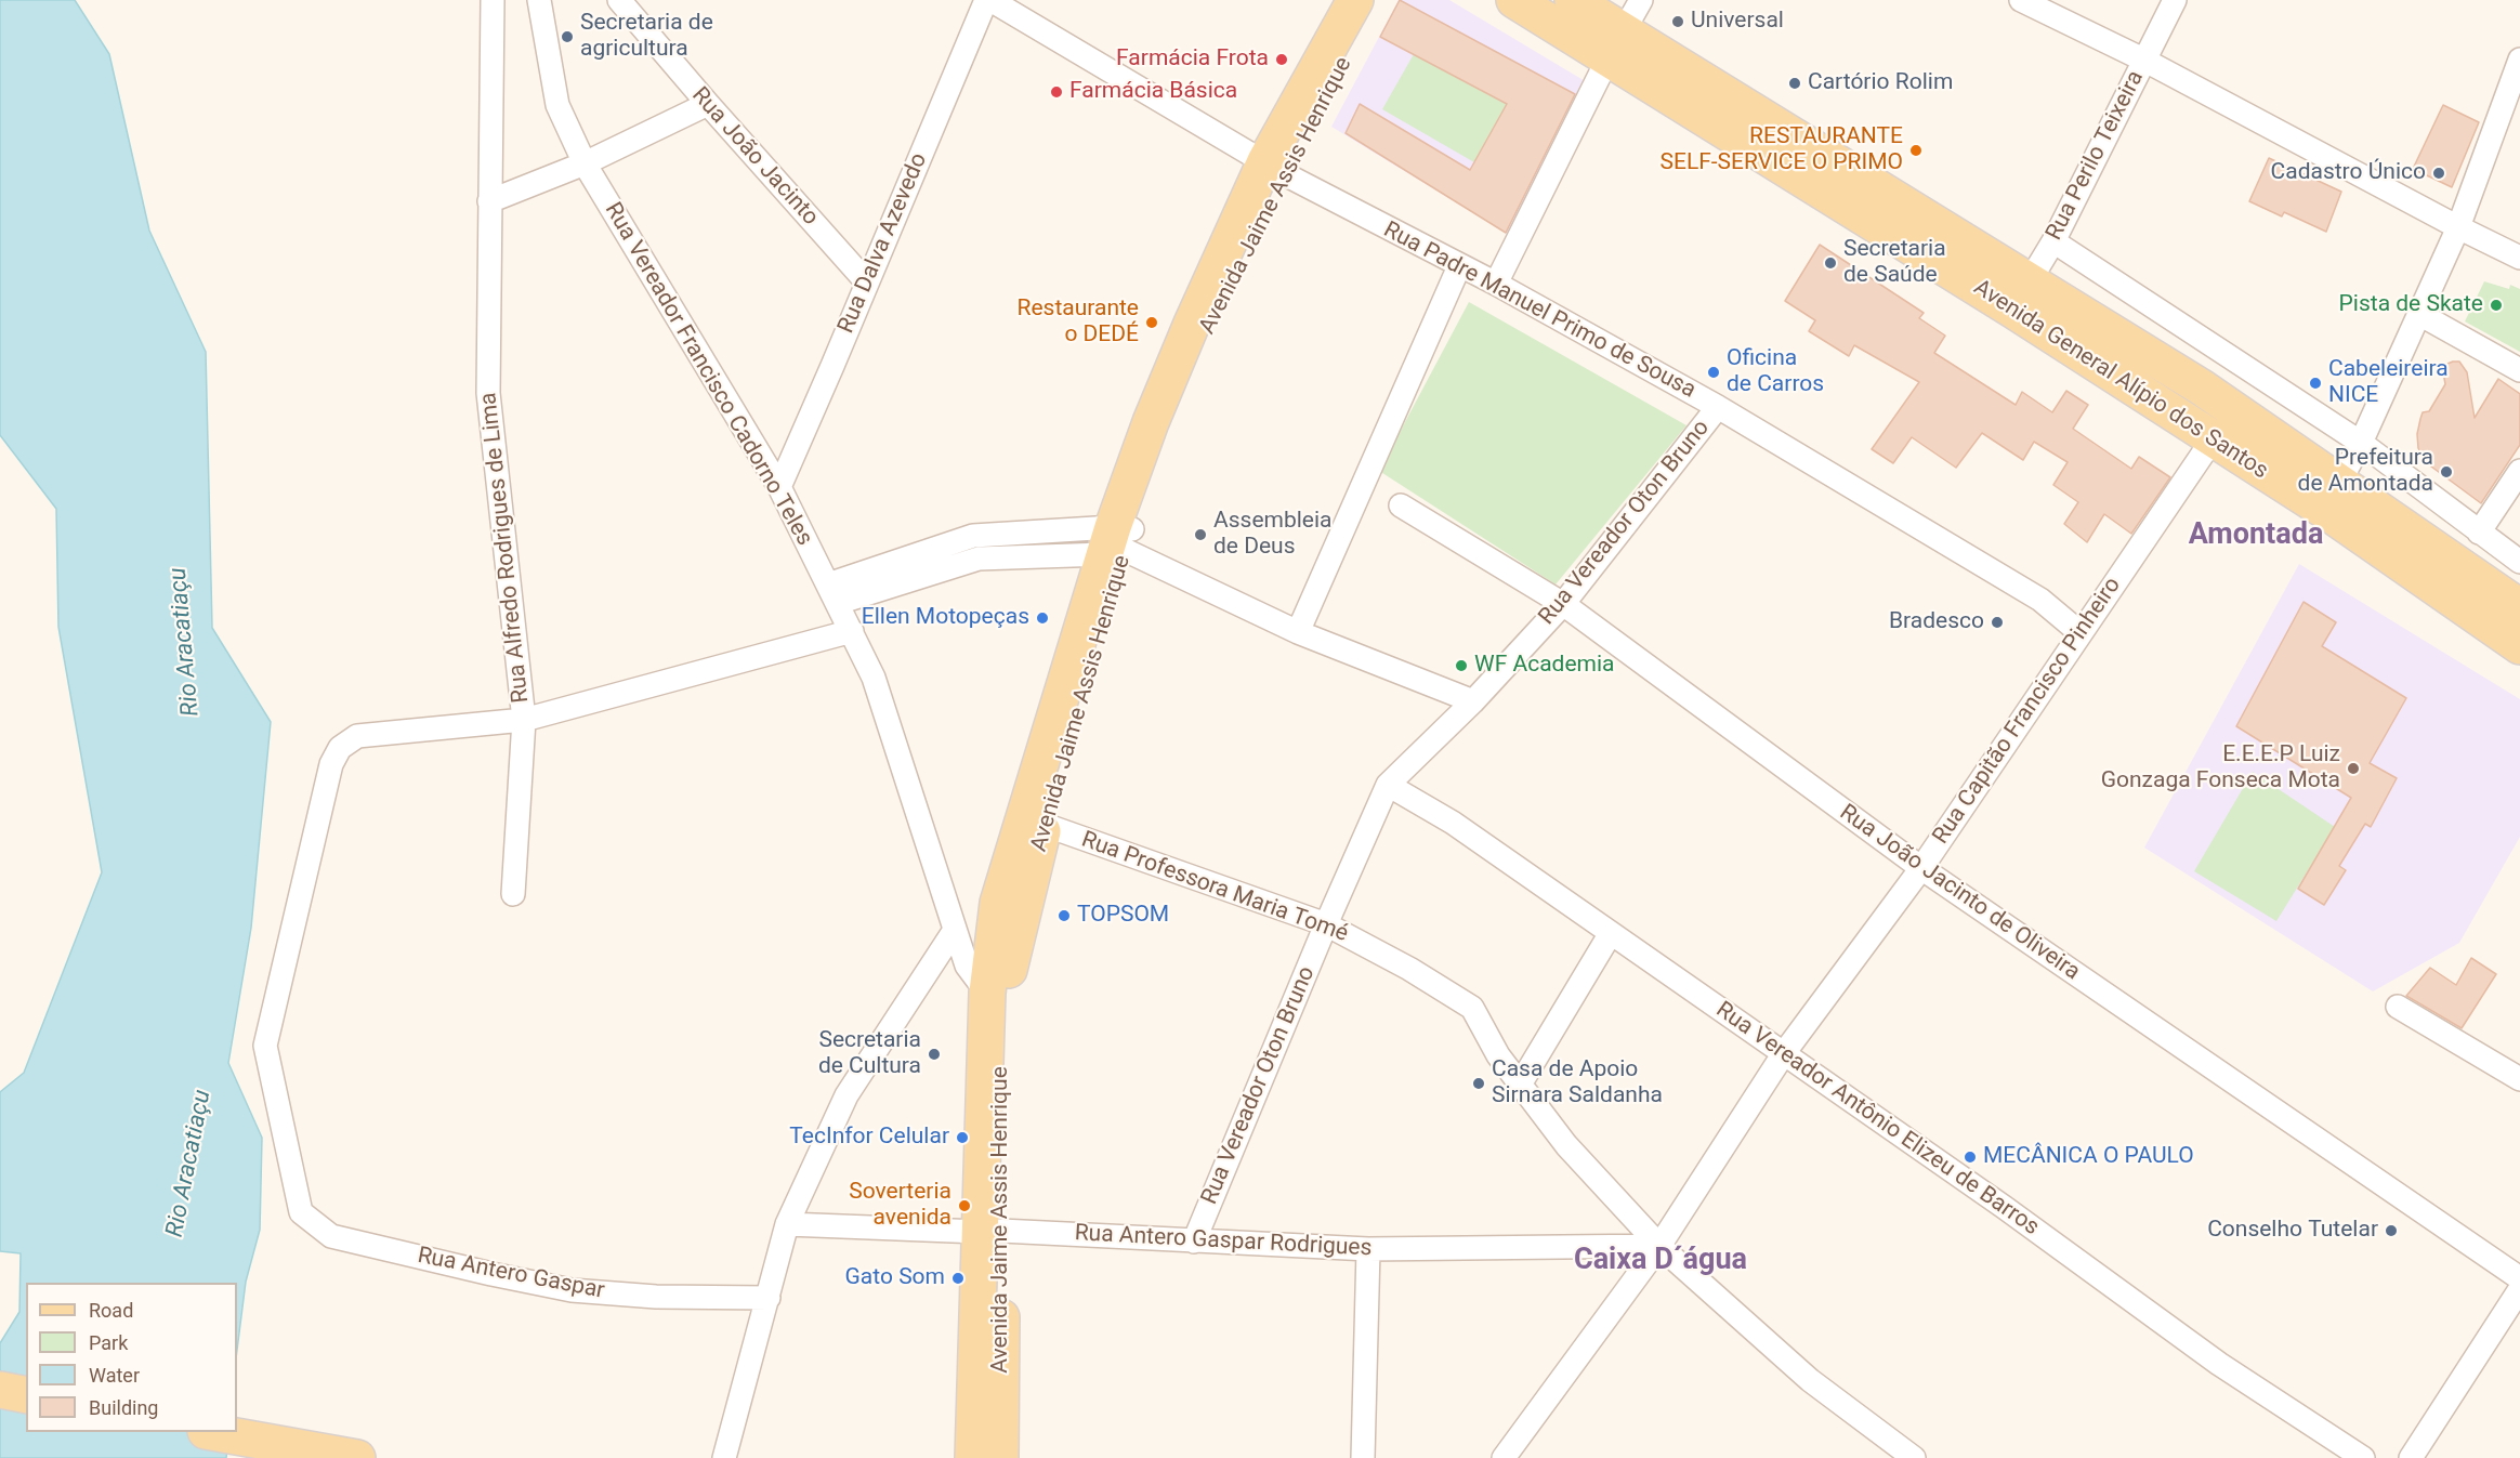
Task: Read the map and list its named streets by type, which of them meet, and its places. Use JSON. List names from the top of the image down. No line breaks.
{"streets":{"main road":["Avenida Jaime Assis Henrique","Avenida General Alípio dos Santos"],"street":["Rua Perilo Teixeira","Rua João Jacinto","Rua Dalva Azevedo","Rua Padre Manuel Primo de Sousa","Rua Vereador Francisco Cadorno Teles","Rua Vereador Oton Bruno","Rua Alfredo Rodrigues de Lima","Rua Capitão Francisco Pinheiro","Rua Professora Maria Tomé","Rua João Jacinto de Oliveira","Rua Vereador Antônio Elizeu de Barros","Rua Antero Gaspar Rodrigues","Rua Antero Gaspar"]},"crossings":[["Rua Perilo Teixeira","Avenida General Alípio dos Santos"],["Rua João Jacinto","Rua Dalva Azevedo"],["Avenida Jaime Assis Henrique","Rua Padre Manuel Primo de Sousa"],["Avenida Jaime Assis Henrique","Rua Vereador Francisco Cadorno Teles"],["Avenida Jaime Assis Henrique","Rua Professora Maria Tomé"],["Avenida Jaime Assis Henrique","Rua Antero Gaspar Rodrigues"],["Rua Dalva Azevedo","Rua Padre Manuel Primo de Sousa"],["Rua Dalva Azevedo","Rua Vereador Francisco Cadorno Teles"],["Rua Padre Manuel Primo de Sousa","Rua Vereador Oton Bruno"],["Rua Padre Manuel Primo de Sousa","Rua Capitão Francisco Pinheiro"],["Avenida General Alípio dos Santos","Rua Capitão Francisco Pinheiro"],["Rua Vereador Oton Bruno","Rua Professora Maria Tomé"],["Rua Vereador Oton Bruno","Rua João Jacinto de Oliveira"],["Rua Vereador Oton Bruno","Rua Vereador Antônio Elizeu de Barros"],["Rua Vereador Oton Bruno","Rua Antero Gaspar Rodrigues"],["Rua Alfredo Rodrigues de Lima","Rua Antero Gaspar"],["Rua Capitão Francisco Pinheiro","Rua Professora Maria Tomé"],["Rua Capitão Francisco Pinheiro","Rua João Jacinto de Oliveira"],["Rua Capitão Francisco Pinheiro","Rua Vereador Antônio Elizeu de Barros"],["Rua Capitão Francisco Pinheiro","Rua Antero Gaspar Rodrigues"],["Rua Professora Maria Tomé","Rua Antero Gaspar Rodrigues"]],"districts":["Amontada","Caixa D´água"],"water":["Rio Aracatiaçu"],"places":["Universal","Secretaria de agricultura","Farmácia Frota","Cartório Rolim","Farmácia Básica","RESTAURANTE SELF-SERVICE O PRIMO","Cadastro Único","Secretaria de Saúde","Pista de Skate","Restaurante o DEDÉ","Oficina de Carros","Cabeleireira NICE","Prefeitura de Amontada","Assembleia de Deus","Ellen Motopeças","Bradesco","WF Academia","E.E.E.P Luiz Gonzaga Fonseca Mota","TOPSOM","Secretaria de Cultura","Casa de Apoio Sirnara Saldanha","TecInfor Celular","MECÂNICA O PAULO","Soverteria avenida","Conselho Tutelar","Gato Som"],"legend":["Road","Park","Water","Building"]}
